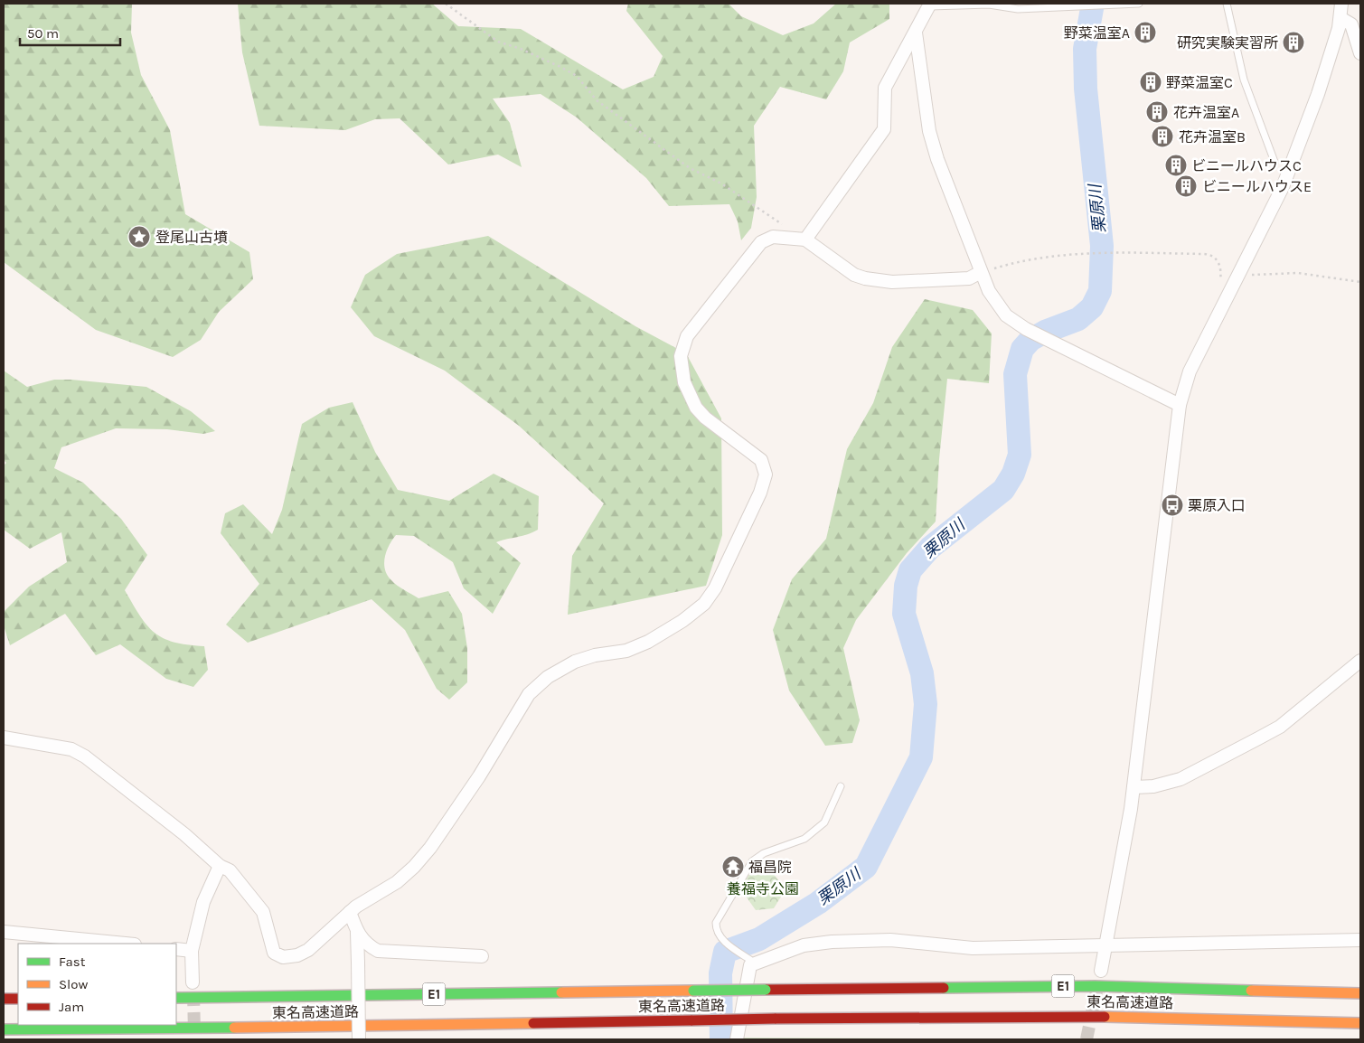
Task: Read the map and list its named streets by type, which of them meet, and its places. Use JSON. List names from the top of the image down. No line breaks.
{"streets":{"highway":["E1","東名高速道路"]},"water":["栗原川"],"parks":["養福寺公園"],"places":{"building":["野菜温室A","研究実験実習所","野菜温室C","花卉温室A","花卉温室B","ビニールハウスC","ビニールハウスE"],"place":["登尾山古墳"],"bus stop":["栗原入口"],"temple":["福昌院"]},"legend":["Fast","Slow","Jam"],"scale_bar":"50 m"}
